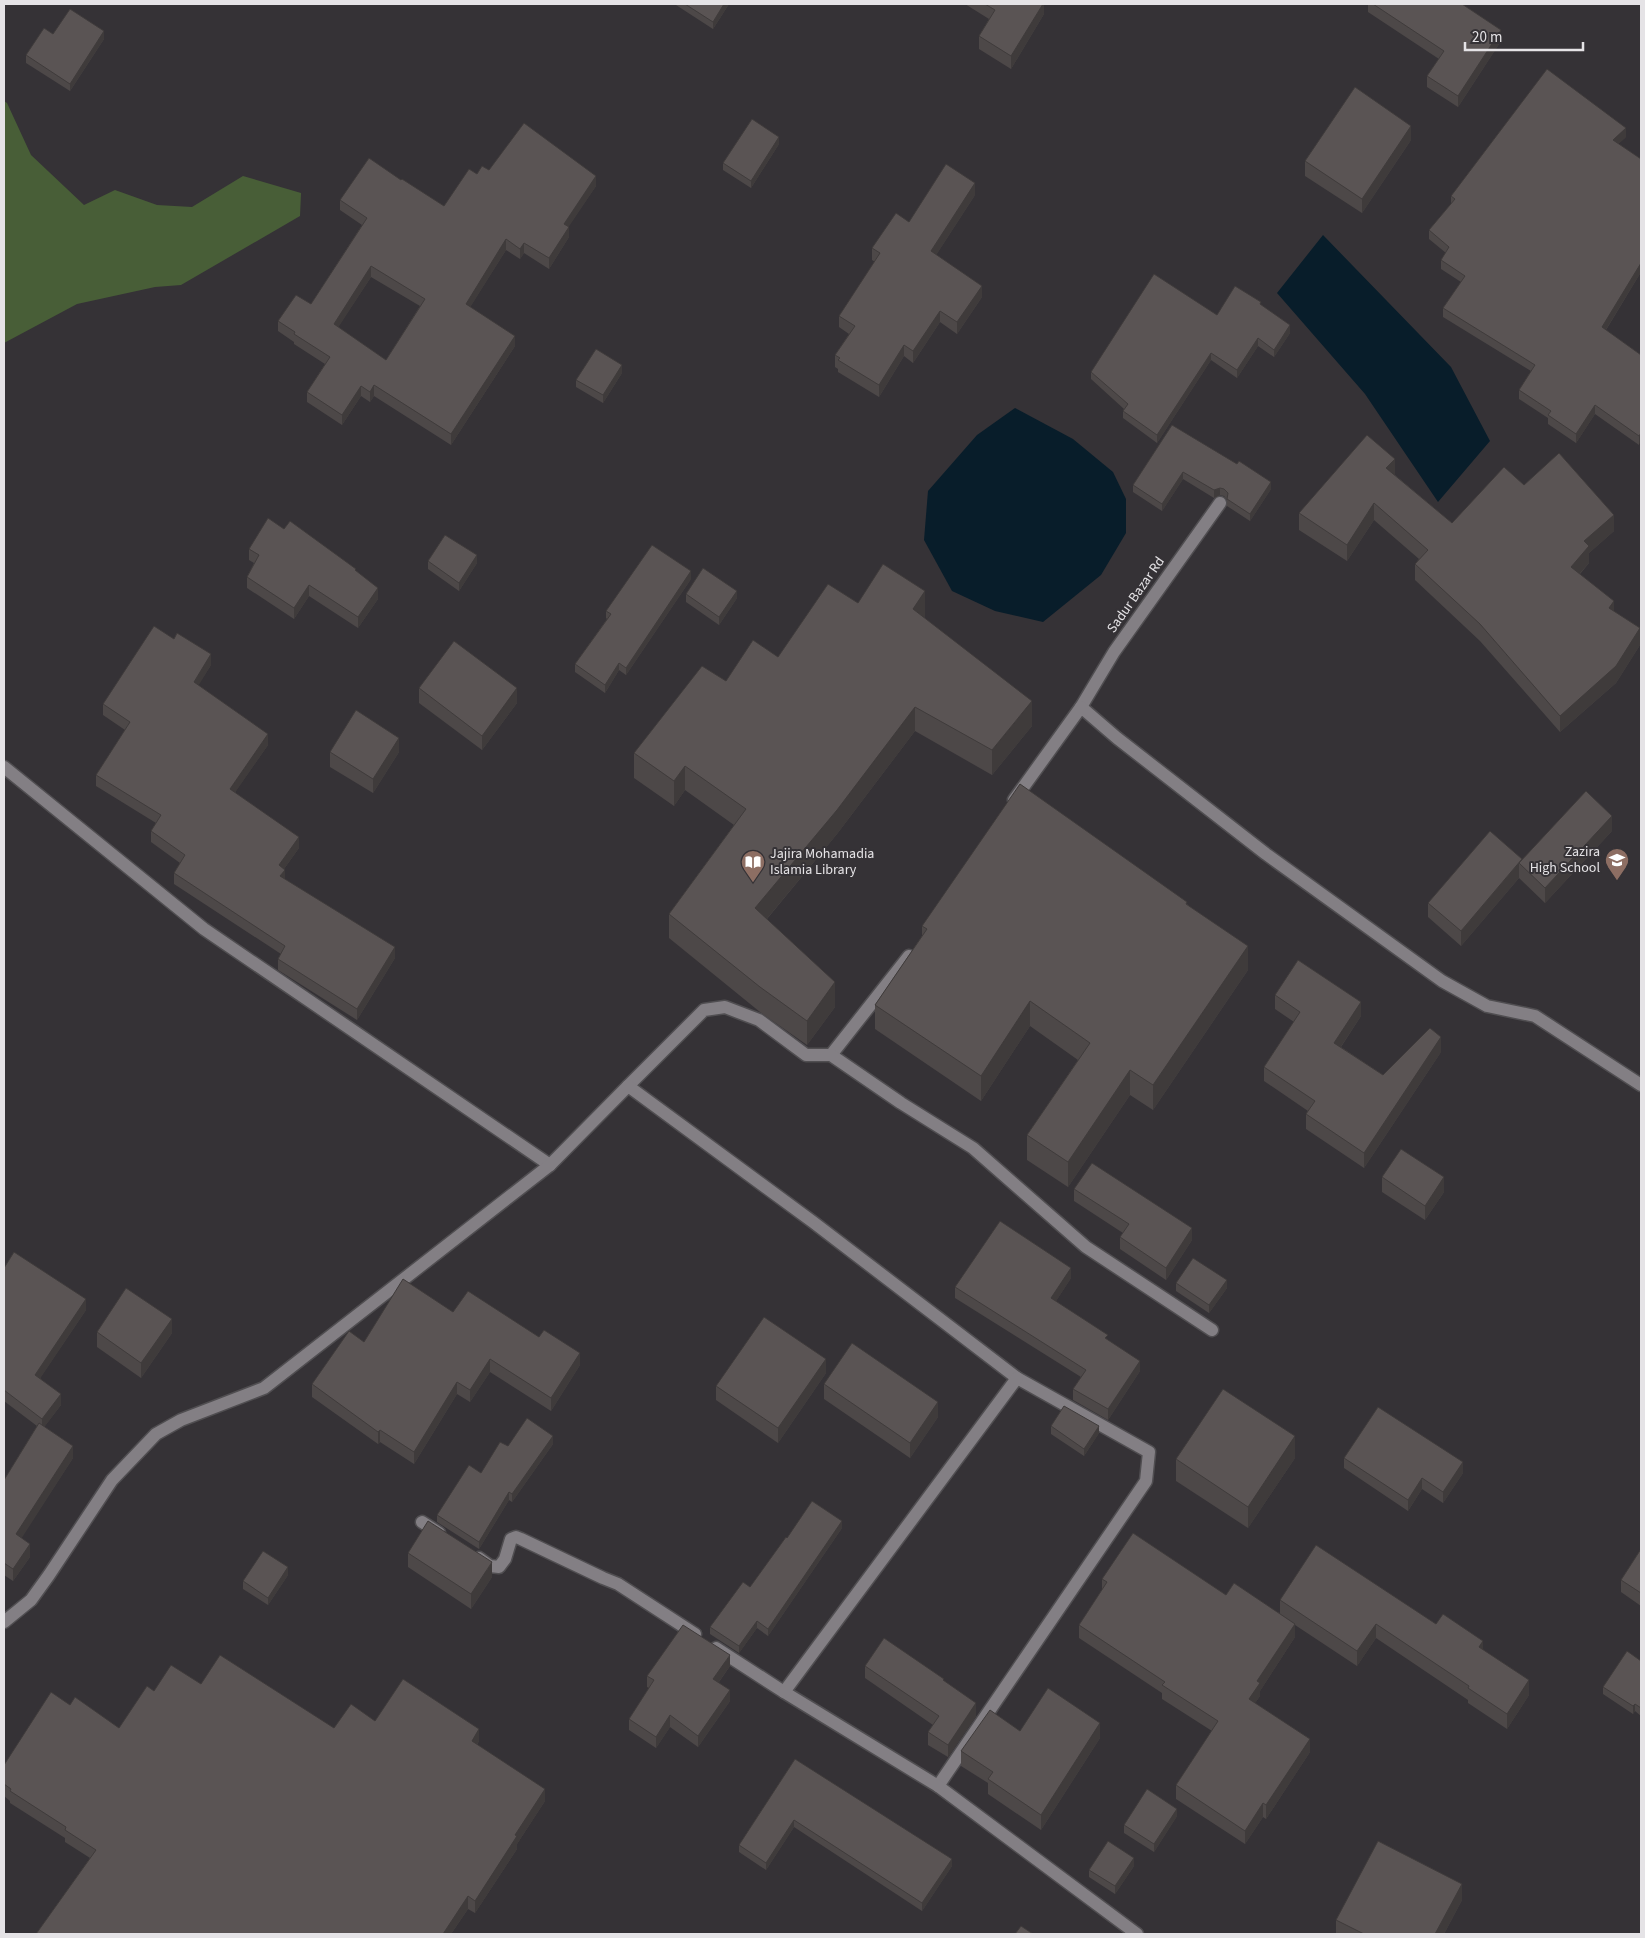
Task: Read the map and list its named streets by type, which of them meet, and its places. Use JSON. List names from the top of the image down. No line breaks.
{"streets":{"street":["Sadur Bazar Rd"]},"places":{"school or university":["Zazira High School"],"library":["Jajira Mohamadia Islamia Library"]},"scale_bar":"20 m"}
